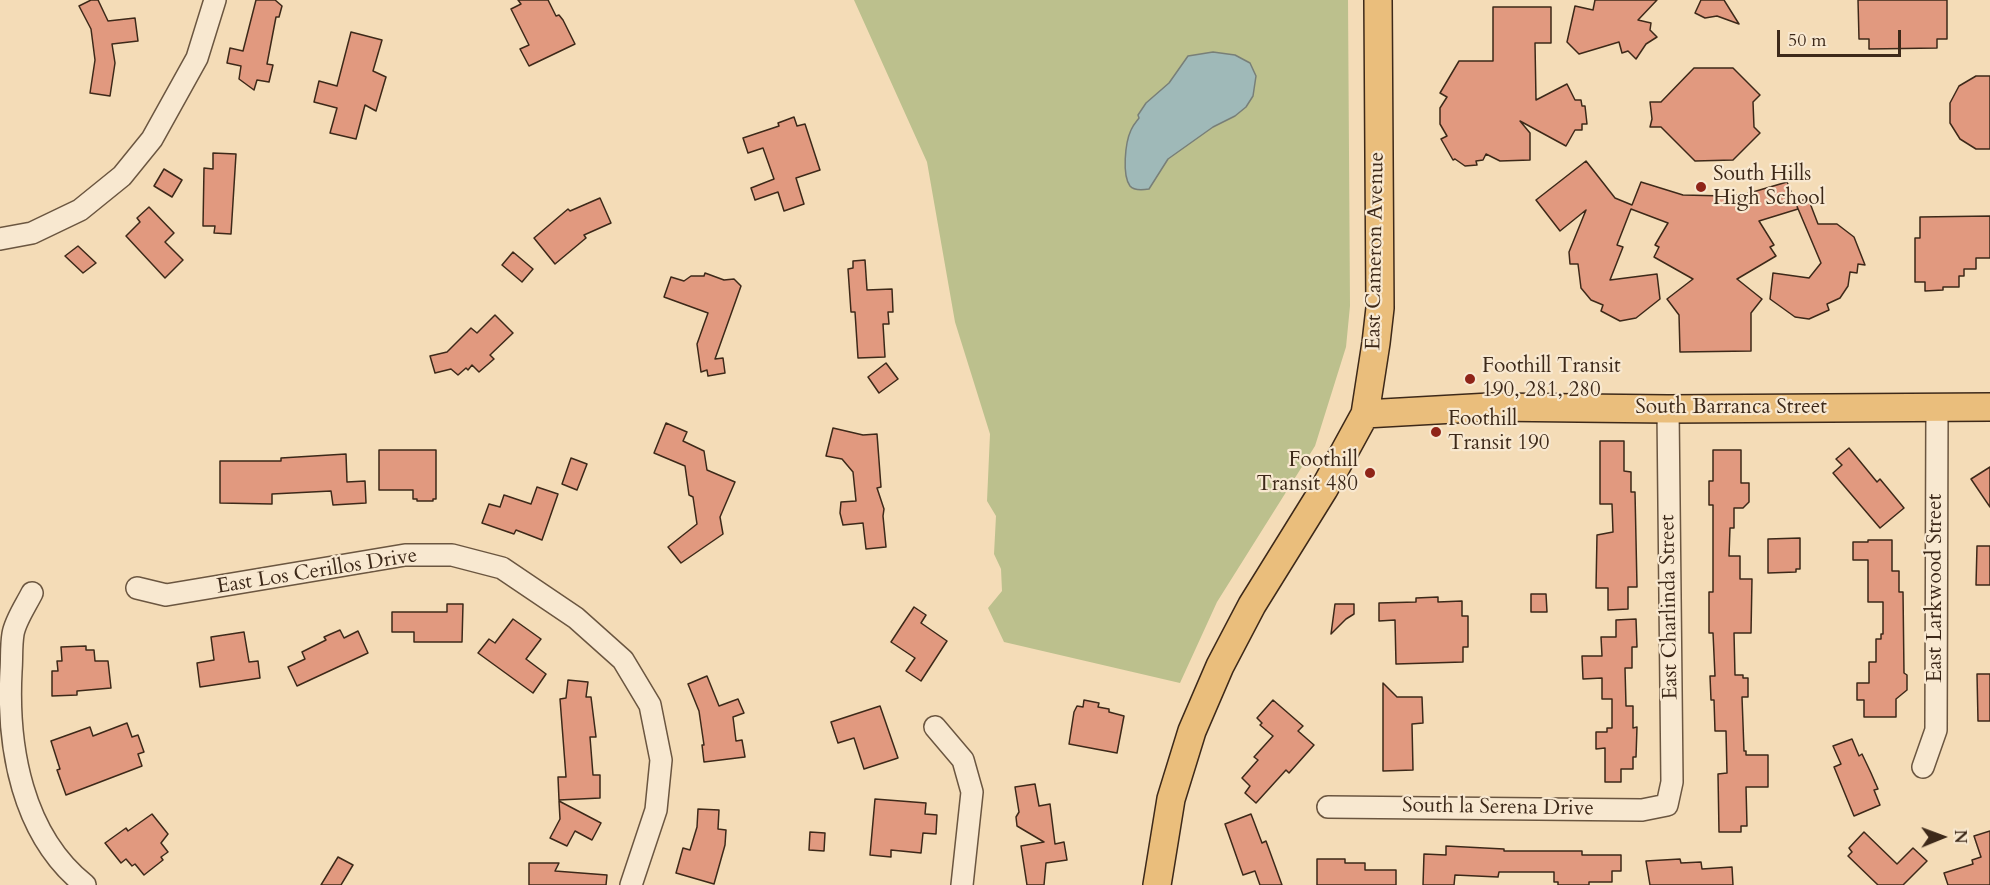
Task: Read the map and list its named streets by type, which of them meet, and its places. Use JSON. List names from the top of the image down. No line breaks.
{"streets":{"main road":["East Cameron Avenue","South Barranca Street"],"street":["East Los Cerillos Drive","East Larkwood Street","East Charlinda Street","South la Serena Drive"]},"crossings":[["East Cameron Avenue","South Barranca Street"],["South Barranca Street","East Larkwood Street"],["South Barranca Street","East Charlinda Street"],["East Charlinda Street","South la Serena Drive"]],"places":["South Hills High School","Foothill Transit 190, 281, 280","Foothill Transit 190","Foothill Transit 480"],"scale_bar":"50 m","north":"right"}
